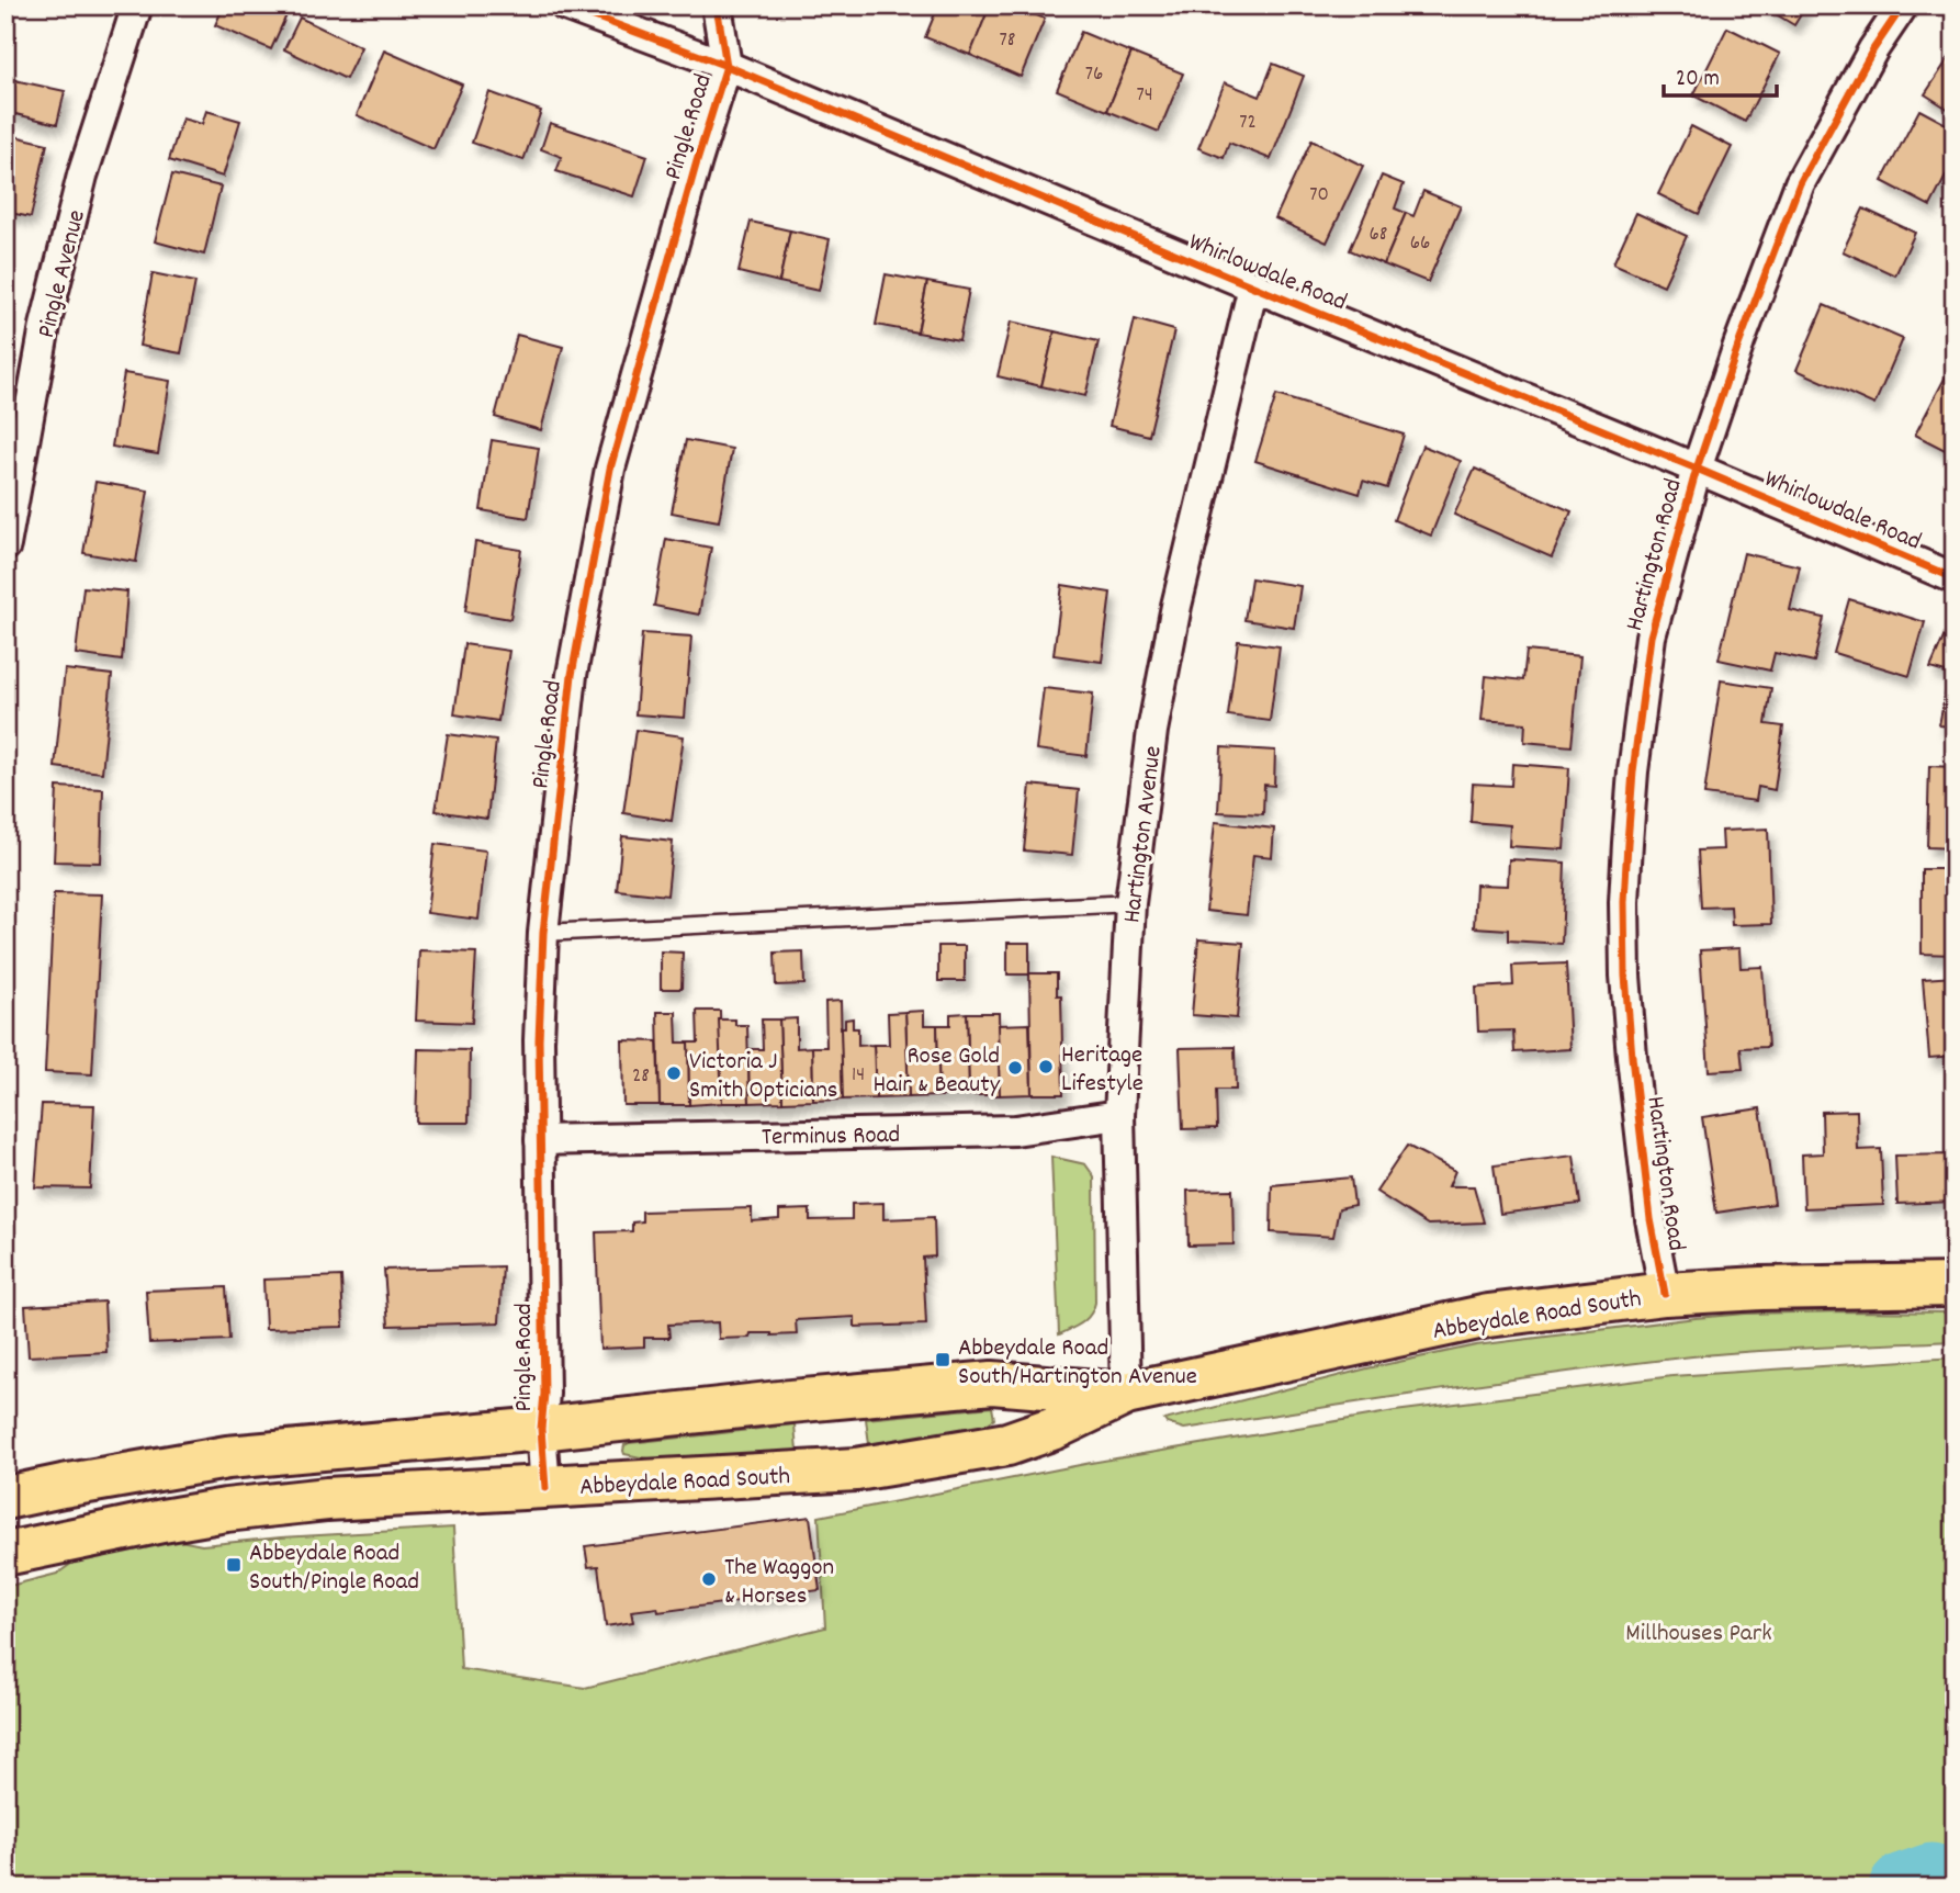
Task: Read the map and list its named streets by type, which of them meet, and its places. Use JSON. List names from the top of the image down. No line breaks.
{"streets":{"main road":["Abbeydale Road South"],"street":["Pingle Road","Whirlowdale Road","Pingle Avenue","Hartington Road","Hartington Avenue","Terminus Road"]},"crossings":[["Pingle Road","Whirlowdale Road"],["Pingle Road","Terminus Road"],["Pingle Road","Abbeydale Road South"],["Whirlowdale Road","Hartington Road"],["Whirlowdale Road","Hartington Avenue"],["Hartington Road","Abbeydale Road South"],["Hartington Avenue","Terminus Road"],["Hartington Avenue","Abbeydale Road South"]],"parks":["Millhouses Park"],"places":{"other":["Heritage Lifestyle","Rose Gold Hair & Beauty","Victoria J Smith Opticians","The Waggon & Horses"],"transit":["Abbeydale Road South/Hartington Avenue","Abbeydale Road South/Pingle Road"]},"house_numbers":["78","76","74","72","70","68","66","14","28"],"scale_bar":"20 m"}
